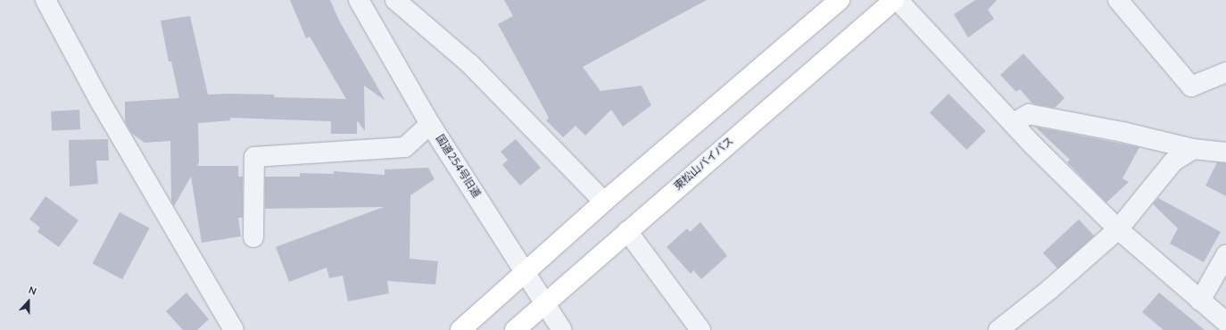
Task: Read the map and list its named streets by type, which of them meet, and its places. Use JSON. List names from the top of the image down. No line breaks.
{"streets":{"highway":["東松山バイパス"],"street":["国道254号旧道"]},"crossings":[["東松山バイパス","国道254号旧道"]],"north":"top"}
